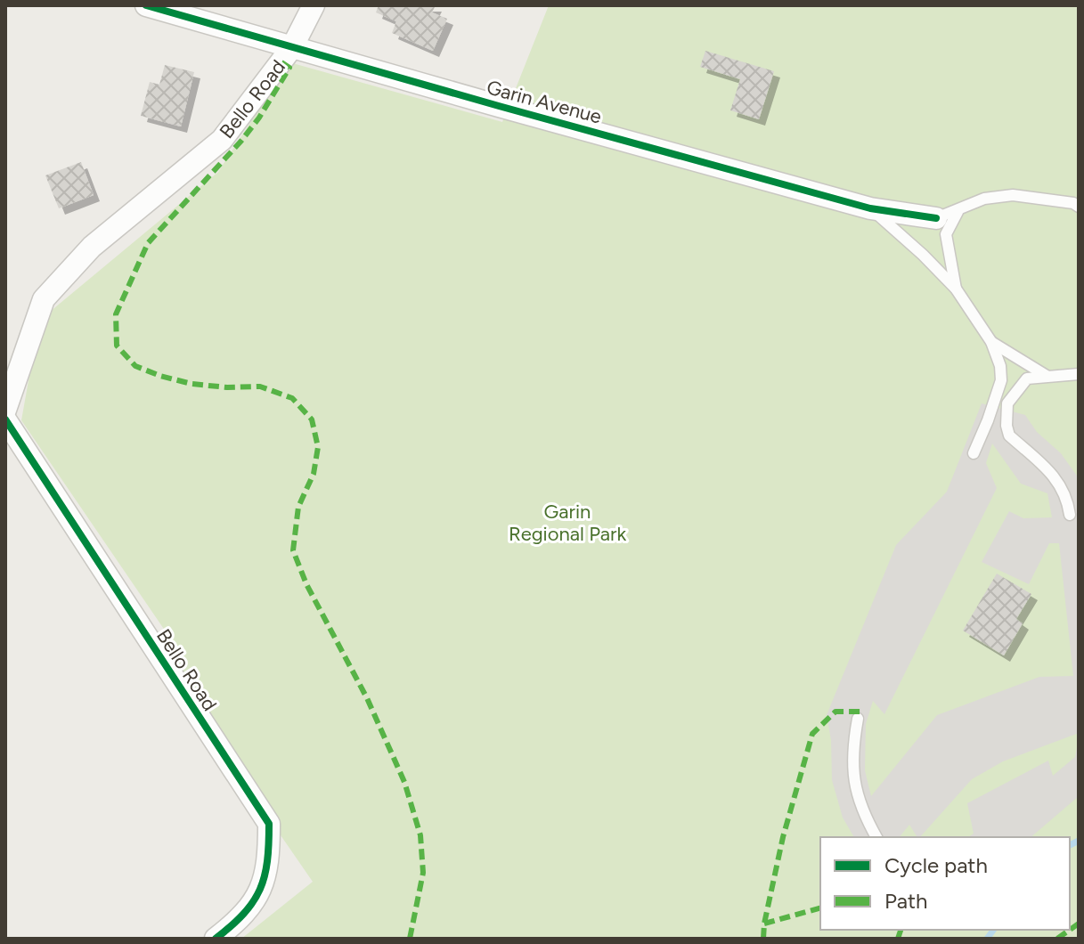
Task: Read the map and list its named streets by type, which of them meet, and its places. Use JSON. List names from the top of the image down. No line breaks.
{"streets":{"street":["Bello Road","Garin Avenue"]},"crossings":[["Bello Road","Garin Avenue"]],"parks":["Garin Regional Park"],"legend":["Cycle path","Path"]}
